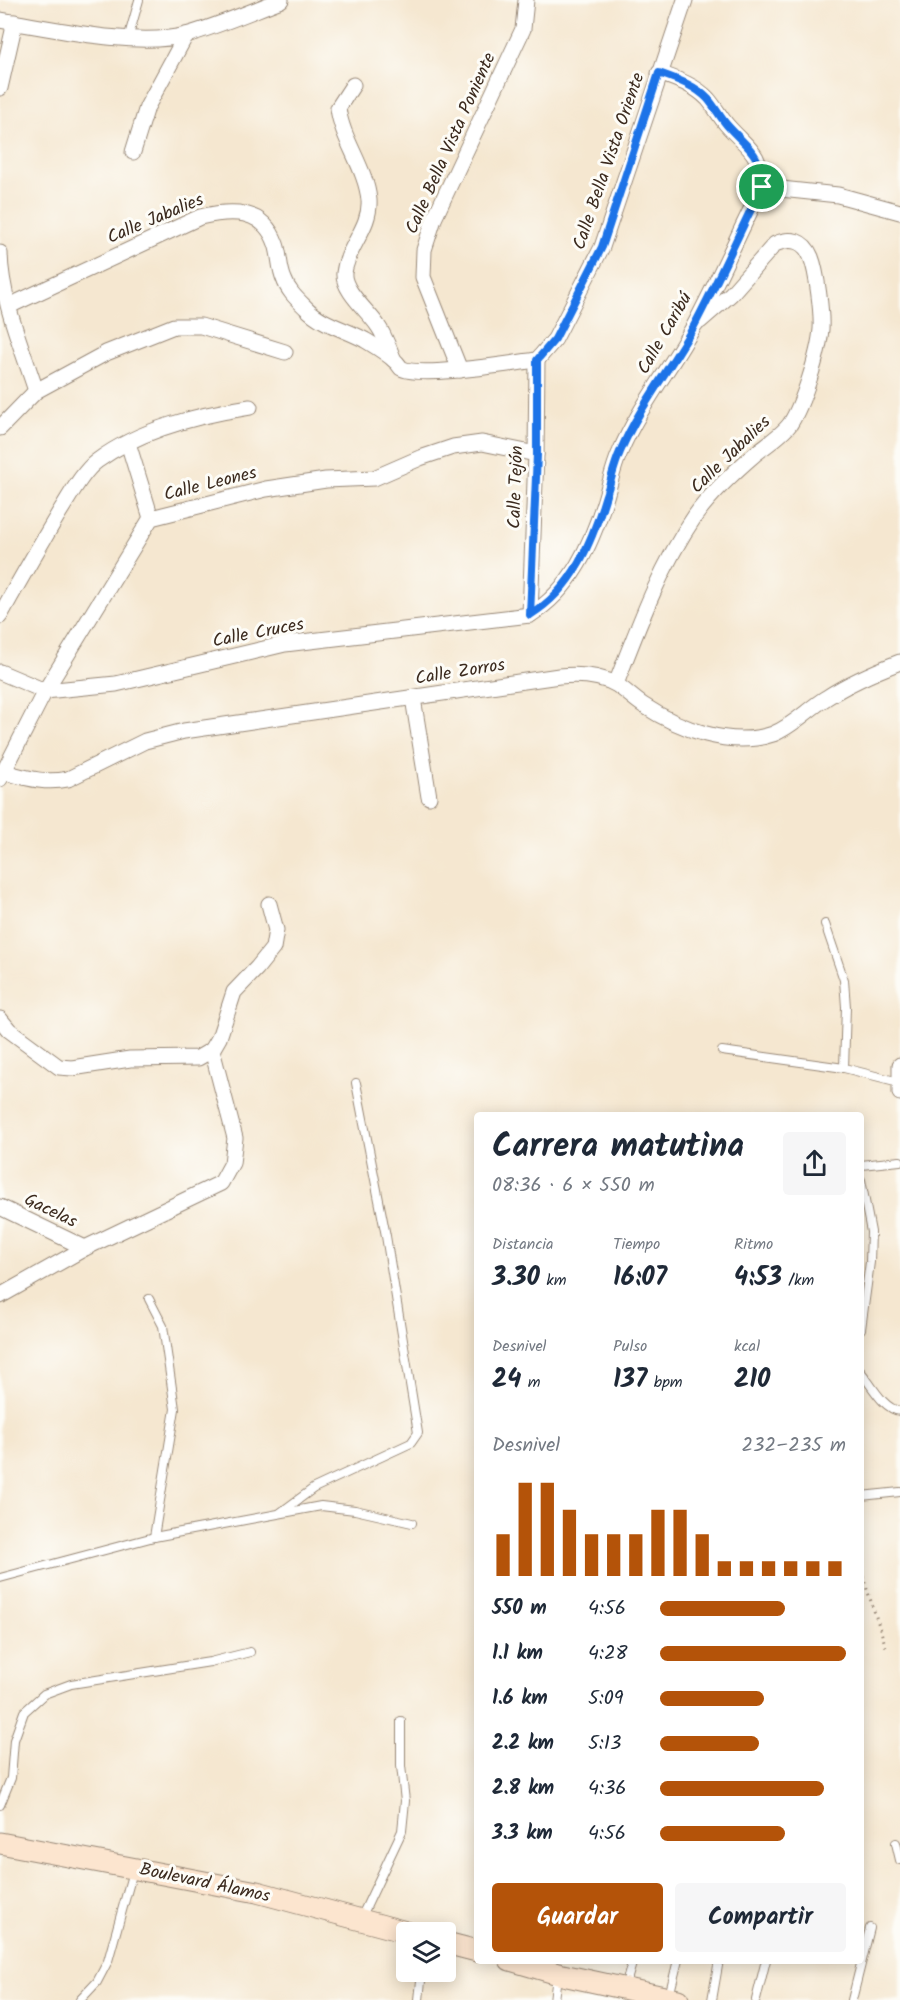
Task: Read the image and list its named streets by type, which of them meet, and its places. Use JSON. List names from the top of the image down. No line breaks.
{"streets":{"main road":["Boulevard Álamos"],"street":["Calle Bella Vista Poniente","Calle Bella Vista Oriente","Calle Jabalies","Calle Caribú","Calle Leones","Calle Tejón","Calle Cruces","Calle Zorros","Gacelas"]},"crossings":[["Calle Bella Vista Poniente","Calle Jabalies"],["Calle Bella Vista Oriente","Calle Jabalies"],["Calle Bella Vista Oriente","Calle Tejón"],["Calle Jabalies","Calle Caribú"],["Calle Jabalies","Calle Tejón"],["Calle Jabalies","Calle Zorros"],["Calle Caribú","Calle Tejón"],["Calle Caribú","Calle Cruces"],["Calle Leones","Calle Tejón"],["Calle Leones","Calle Cruces"],["Calle Leones","Calle Zorros"],["Calle Tejón","Calle Cruces"]],"page":{"heading":["Carrera matutina","08:36 · 6 × 550 m"],"stats":[["Distancia","3.30 km"],["Tiempo","16:07"],["Ritmo","4:53 /km"],["Desnivel","24 m"],["Pulso","137 bpm"],["kcal","210"]],"chart":["Desnivel","232–235 m"],"list":[{"name":"550 m","note":"4:56"},{"name":"1.1 km","note":"4:28"},{"name":"1.6 km","note":"5:09"},{"name":"2.2 km","note":"5:13"},{"name":"2.8 km","note":"4:36"},{"name":"3.3 km","note":"4:56"}],"buttons":["Guardar","Compartir"]}}
